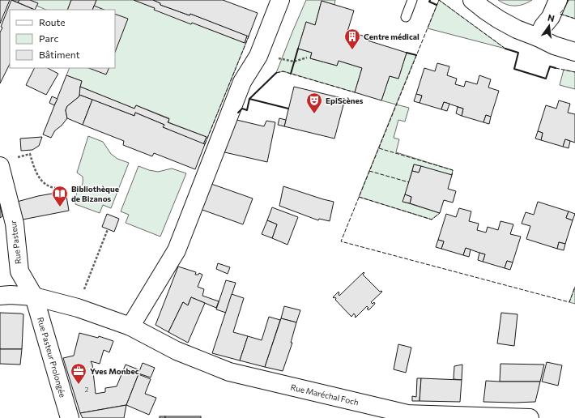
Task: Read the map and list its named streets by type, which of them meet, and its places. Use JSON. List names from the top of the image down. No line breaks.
{"streets":{"street":["Rue Pasteur","Rue Pasteur Prolongée","Rue Maréchal Foch"]},"crossings":[["Rue Pasteur","Rue Pasteur Prolongée"],["Rue Pasteur","Rue Maréchal Foch"],["Rue Pasteur Prolongée","Rue Maréchal Foch"]],"places":{"building":["Centre médical"],"theatre":["EpiScènes"],"library":["Bibliothèque de Bizanos"],"office":["Yves Monbec"]},"house_numbers":["2"],"legend":["Route","Parc","Bâtiment"],"north":"top"}
